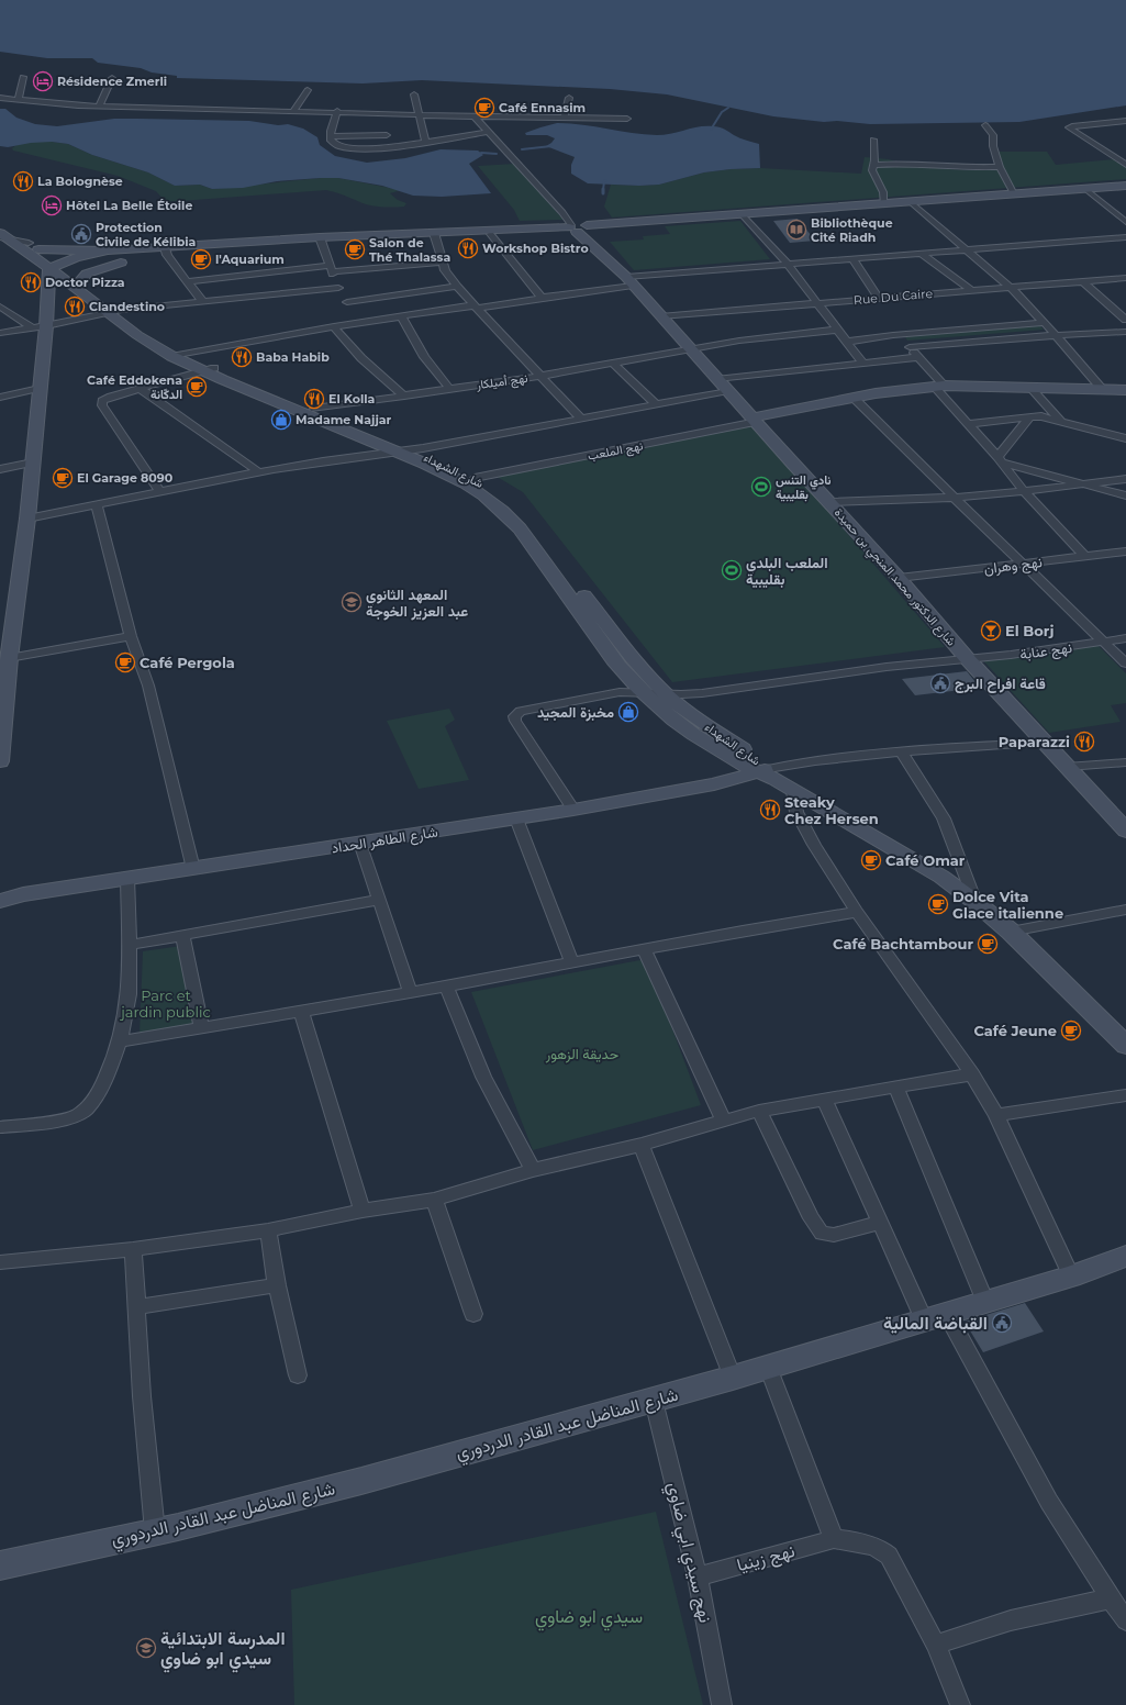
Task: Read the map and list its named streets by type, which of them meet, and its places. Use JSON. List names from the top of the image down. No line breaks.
{"streets":{"street":["Rue Du Caire","نهج أميلكار","نهج الملعب","شارع الشهداء","نهج وهران","شارع الدكتور محمد المنجي بن حميدة","نهج عنابة","شارع الطاهر الحداد","شارع المناضل عبد القادر الدردوري","نهج سيدي ابي ضاوي","نهج زينيا"]},"crossings":[["Rue Du Caire","شارع الدكتور محمد المنجي بن حميدة"],["نهج أميلكار","شارع الشهداء"],["نهج أميلكار","شارع الدكتور محمد المنجي بن حميدة"],["نهج الملعب","شارع الشهداء"],["نهج الملعب","شارع الدكتور محمد المنجي بن حميدة"],["شارع الشهداء","نهج عنابة"],["شارع الشهداء","شارع الطاهر الحداد"],["نهج وهران","شارع الدكتور محمد المنجي بن حميدة"],["شارع الدكتور محمد المنجي بن حميدة","نهج عنابة"],["نهج عنابة","شارع الطاهر الحداد"],["شارع المناضل عبد القادر الدردوري","نهج سيدي ابي ضاوي"],["نهج سيدي ابي ضاوي","نهج زينيا"]],"parks":["Parc et jardin public","حديقة الزهور","سيدي ابو ضاوي"],"places":{"hotel":["Résidence Zmerli","Hôtel La Belle Étoile"],"cafe":["Café Ennasim","Salon de Thé Thalassa","l'Aquarium","Café Eddokena الدكّانة","El Garage 8090","Café Pergola","Café Omar","Dolce Vita Glace italienne","Café Bachtambour","Café Jeune"],"restaurant":["La Bolognèse","Workshop Bistro","Doctor Pizza","Clandestino","Baba Habib","El Kolla","Paparazzi","Steaky Chez Hersen"],"library":["Bibliothèque Cité Riadh"],"public building":["Protection Civile de Kélibia","قاعة افراح البرج","القباضة المالية"],"shop":["Madame Najjar","مخبزة المجيد"],"sports":["نادي التنس بقليبية","الملعب البلدي بقليبية"],"school or university":["المعهد الثانوي عبد العزيز الخوجة","المدرسة الابتدائية سيدي ابو ضاوي"],"bar":["El Borj"]}}
